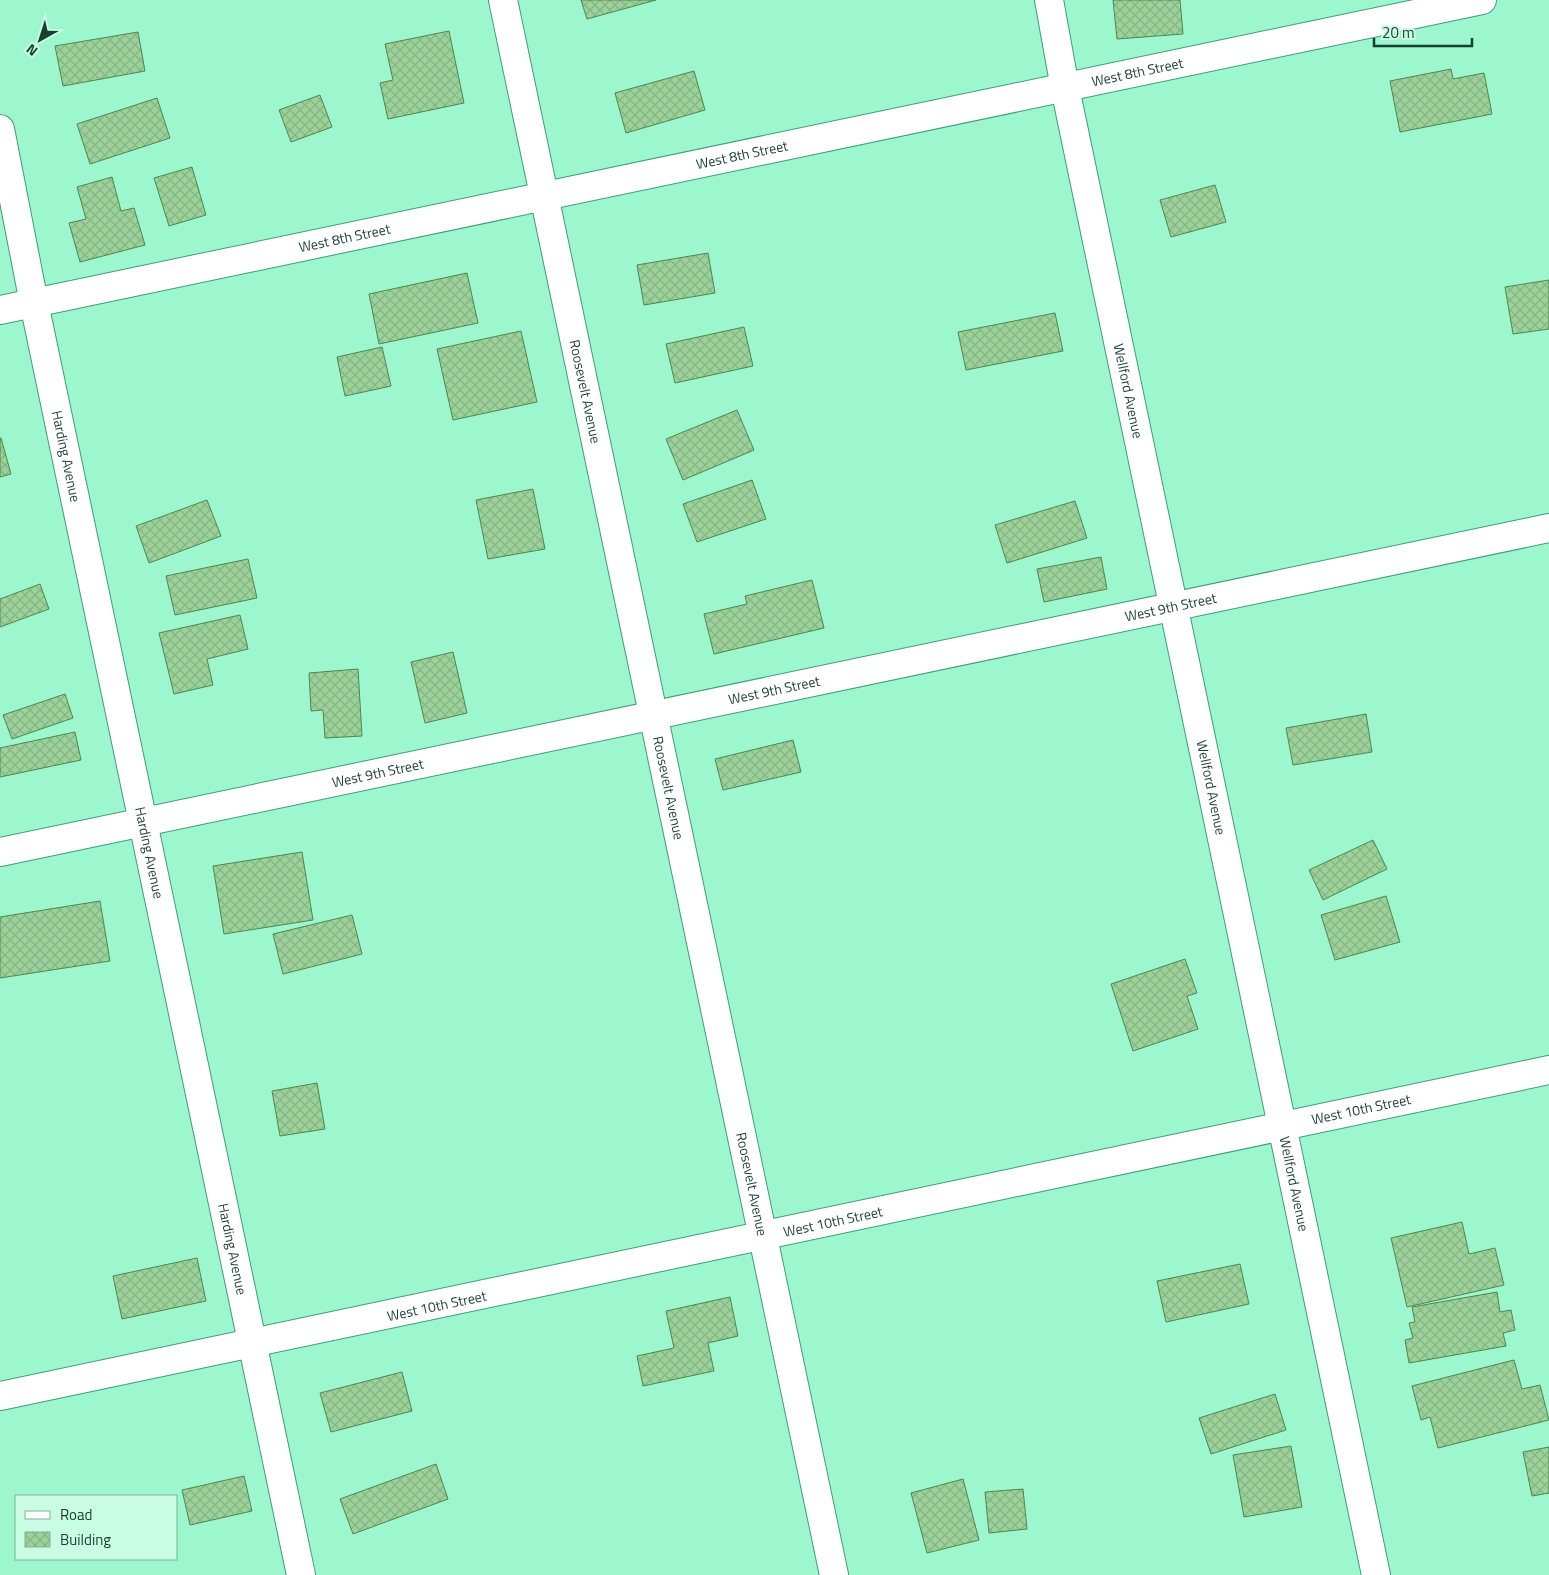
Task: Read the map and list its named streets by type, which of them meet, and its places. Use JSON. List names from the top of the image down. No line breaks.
{"streets":{"street":["West 8th Street","Roosevelt Avenue","Wellford Avenue","Harding Avenue","West 9th Street","West 10th Street"]},"crossings":[["West 8th Street","Roosevelt Avenue"],["West 8th Street","Wellford Avenue"],["West 8th Street","Harding Avenue"],["Roosevelt Avenue","West 9th Street"],["Roosevelt Avenue","West 10th Street"],["Wellford Avenue","West 9th Street"],["Wellford Avenue","West 10th Street"],["Harding Avenue","West 9th Street"],["Harding Avenue","West 10th Street"]],"legend":["Road","Building"],"scale_bar":"20 m","north":"bottom left"}
